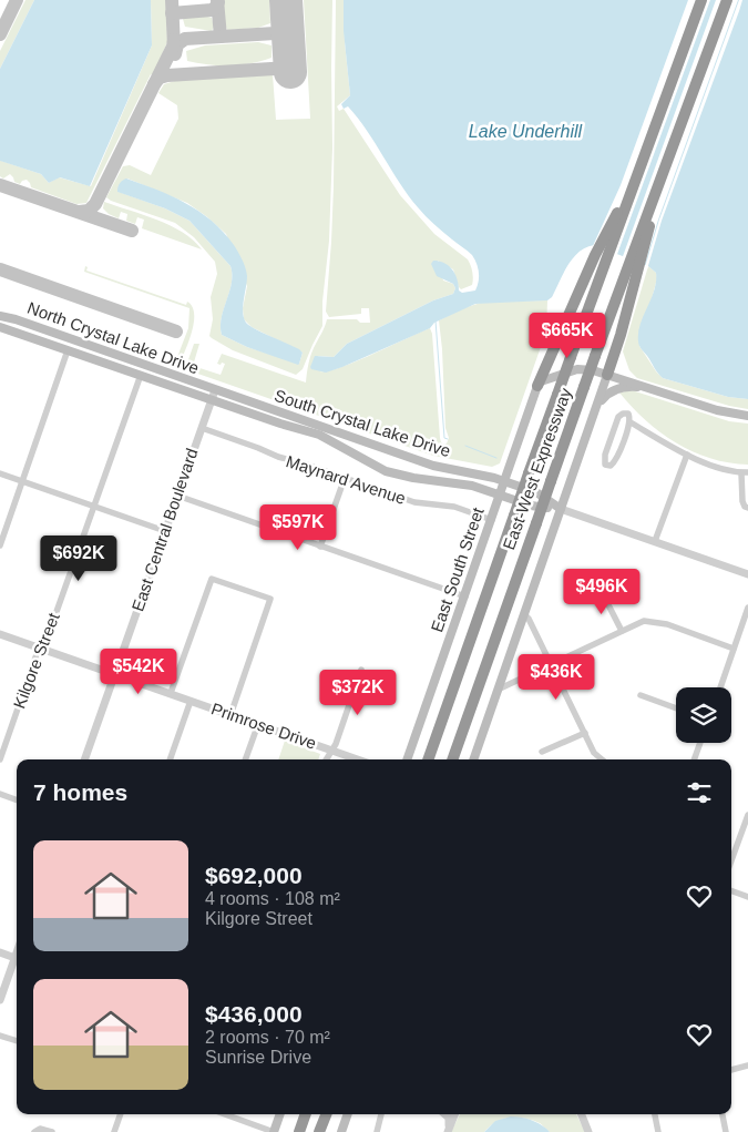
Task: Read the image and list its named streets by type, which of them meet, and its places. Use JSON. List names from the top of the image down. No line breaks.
{"streets":{"highway":["East-West Expressway"],"main road":["North Crystal Lake Drive","South Crystal Lake Drive","East South Street"],"street":["Maynard Avenue","East Central Boulevard","Kilgore Street","Primrose Drive"]},"crossings":[["North Crystal Lake Drive","South Crystal Lake Drive"],["North Crystal Lake Drive","East Central Boulevard"],["North Crystal Lake Drive","Kilgore Street"],["South Crystal Lake Drive","East Central Boulevard"],["South Crystal Lake Drive","East South Street"],["Maynard Avenue","East Central Boulevard"],["Maynard Avenue","East South Street"],["East Central Boulevard","Primrose Drive"],["Kilgore Street","Primrose Drive"]],"water":["Lake Underhill"],"page":{"price":["$665K","$597K","$692K","$496K","$542K","$436K","$372K"],"heading":"7 homes","list":[{"name":"$692,000","note":"4 rooms · 108 m² · Kilgore Street"},{"name":"$436,000","note":"2 rooms · 70 m² · Sunrise Drive"}]}}
